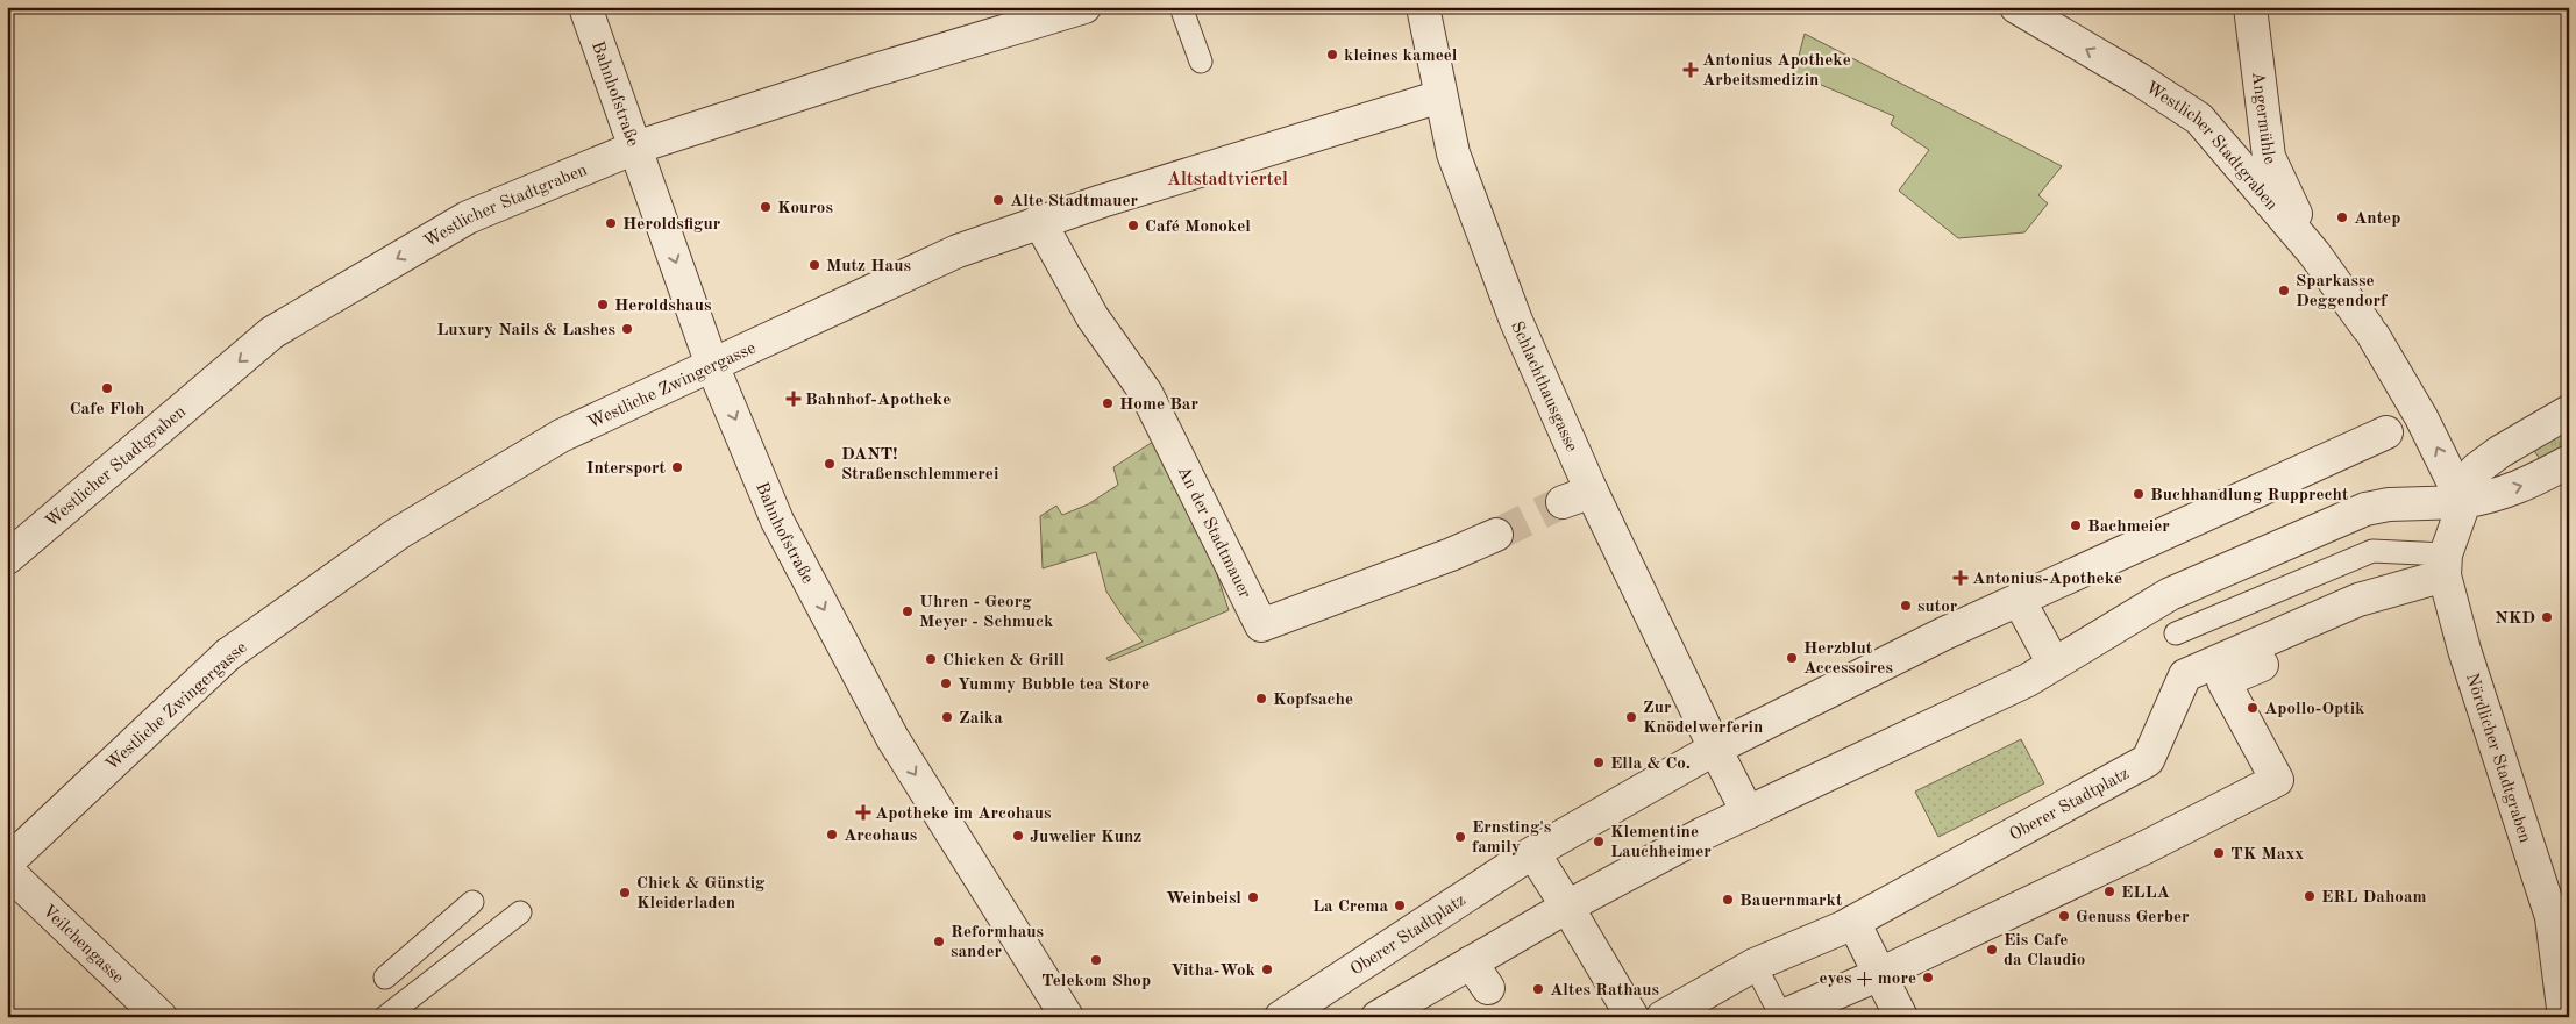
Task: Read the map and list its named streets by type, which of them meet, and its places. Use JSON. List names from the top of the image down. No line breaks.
{"streets":{"street":["Bahnhofstraße","Angermühle","Westlicher Stadtgraben","Westliche Zwingergasse","Schlachthausgasse","An der Stadtmauer","Nördlicher Stadtgraben","Oberer Stadtplatz","Veilchengasse"]},"crossings":[["Bahnhofstraße","Westlicher Stadtgraben"],["Bahnhofstraße","Westliche Zwingergasse"],["Angermühle","Westlicher Stadtgraben"],["Westliche Zwingergasse","Schlachthausgasse"],["Westliche Zwingergasse","An der Stadtmauer"],["Schlachthausgasse","Oberer Stadtplatz"],["Nördlicher Stadtgraben","Oberer Stadtplatz"]],"one_way":["Bahnhofstraße"],"districts":["Altstadtviertel"],"places":{"other":["kleines kameel","Alte Stadtmauer","Kouros","Antep","Heroldsfigur","Café Monokel","Mutz Haus","Sparkasse Deggendorf","Heroldshaus","Luxury Nails & Lashes","Cafe Floh","Home Bar","DANT! Straßenschlemmerei","Intersport","Buchhandlung Rupprecht","Bachmeier","sutor","Uhren - Georg Meyer - Schmuck","NKD","Herzblut Accessoires","Chicken & Grill","Yummy Bubble tea Store","Kopfsache","Apollo-Optik","Zaika","Zur Knödelwerferin","Ella & Co.","Arcohaus","Juwelier Kunz","Ernsting's family","Klementine Lauchheimer","TK Maxx","ELLA","Chick & Günstig Kleiderladen","ERL Dahoam","Weinbeisl","Bauernmarkt","La Crema","Genuss Gerber","Reformhaus sander","Eis Cafe da Claudio","Telekom Shop","Vitha-Wok","eyes + more","Altes Rathaus"],"health":["Antonius Apotheke Arbeitsmedizin","Bahnhof-Apotheke","Antonius-Apotheke","Apotheke im Arcohaus"]}}
